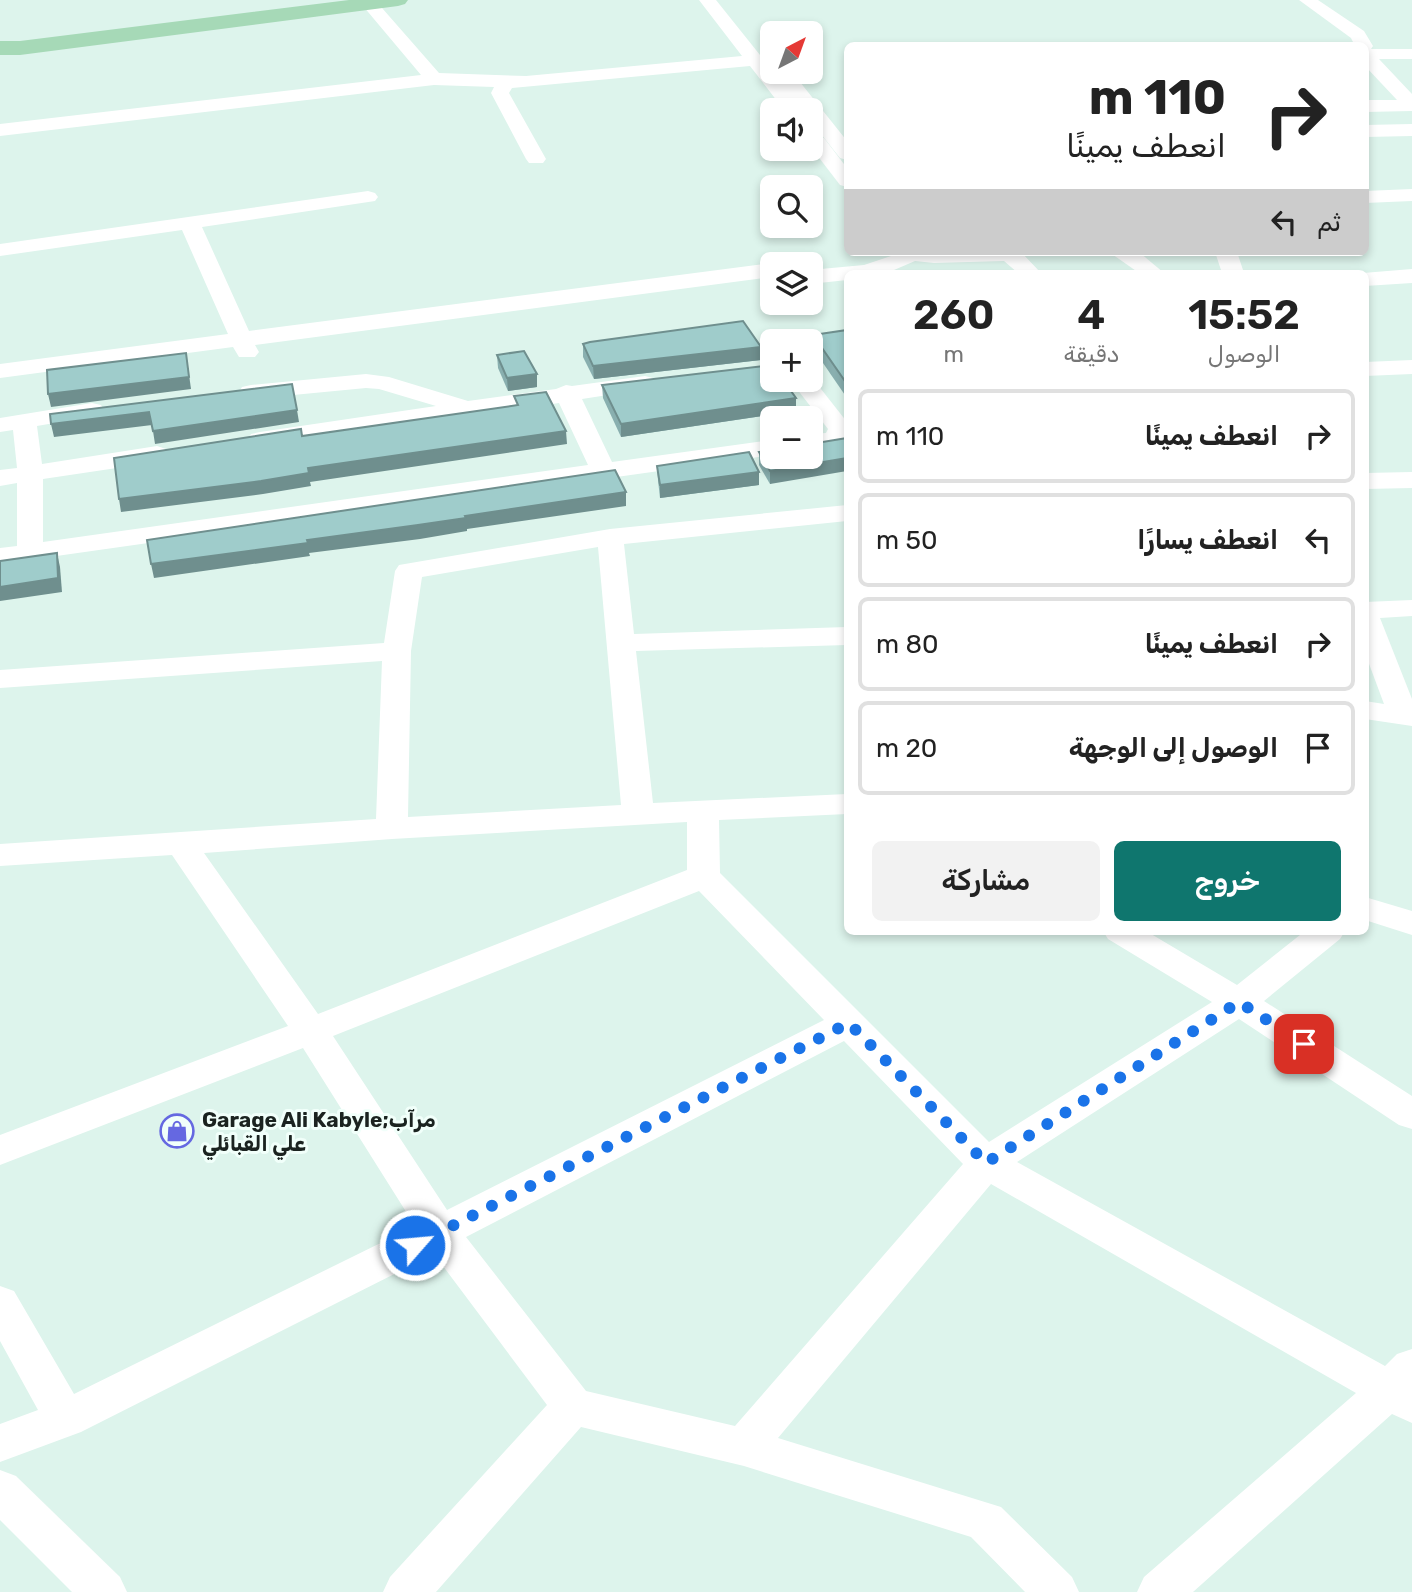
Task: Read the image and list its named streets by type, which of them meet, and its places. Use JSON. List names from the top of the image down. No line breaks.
{"places":{"shop":["Garage Ali Kabyle;مرآب علي القبائلي"]},"north":"top right","page":{"map_buttons":["+","−"],"turn":["110 m","انعطف يمينًا"],"then":"ثم","eta":["15:52","الوصول","4","دقيقة","260","m"],"list":[{"name":"انعطف يمينًا","value":"110 m"},{"name":"انعطف يسارًا","value":"50 m"},{"name":"انعطف يمينًا","value":"80 m"},{"name":"الوصول إلى الوجهة","value":"20 m"}],"buttons":["خروج","مشاركة"]}}
